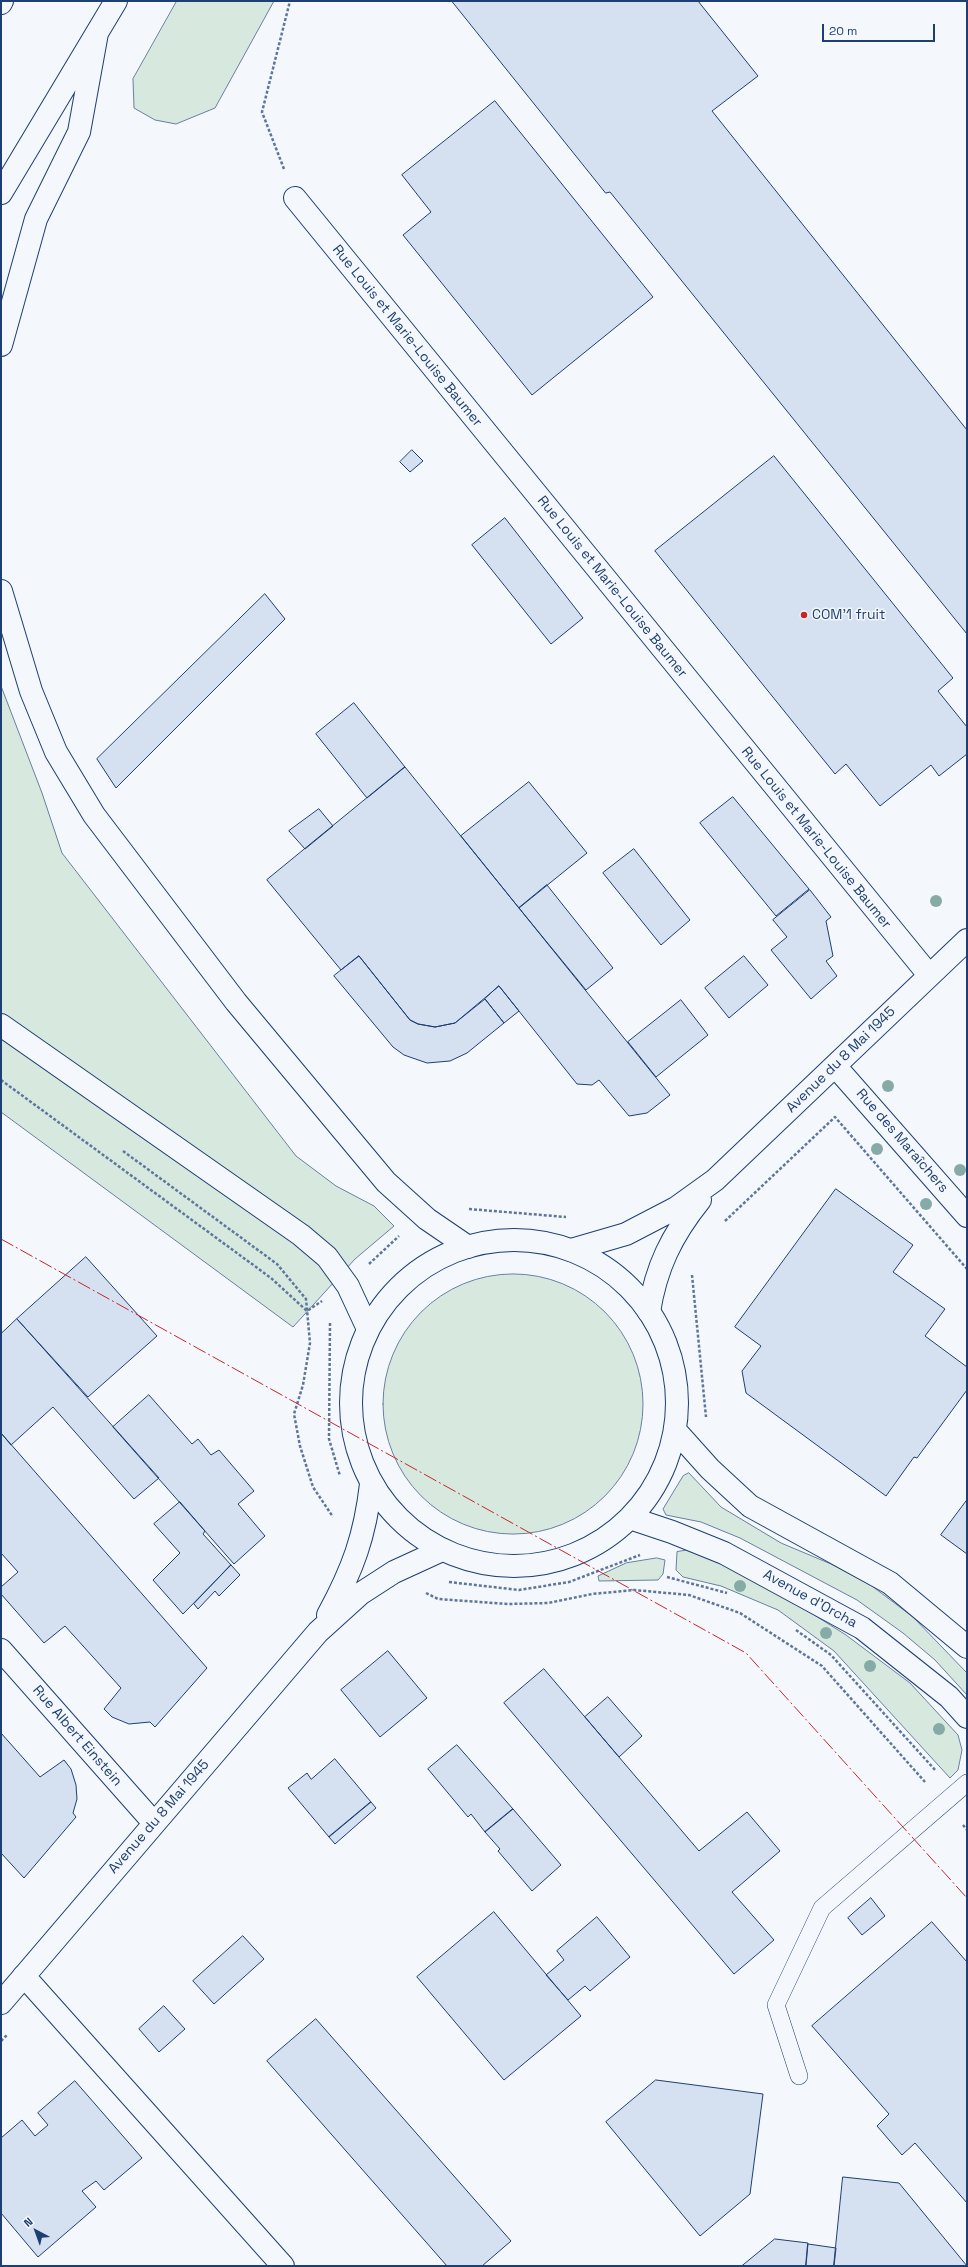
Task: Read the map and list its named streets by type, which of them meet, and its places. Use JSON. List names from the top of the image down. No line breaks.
{"streets":{"main road":["Rue Louis et Marie-Louise Baumer","Avenue du 8 Mai 1945","Rue des Maraîchers","Avenue d'Orcha","Rue Albert Einstein"]},"crossings":[["Rue Louis et Marie-Louise Baumer","Avenue du 8 Mai 1945"],["Avenue du 8 Mai 1945","Rue des Maraîchers"],["Avenue du 8 Mai 1945","Rue Albert Einstein"]],"places":["COM'1 fruit"],"scale_bar":"20 m","north":"top left"}
